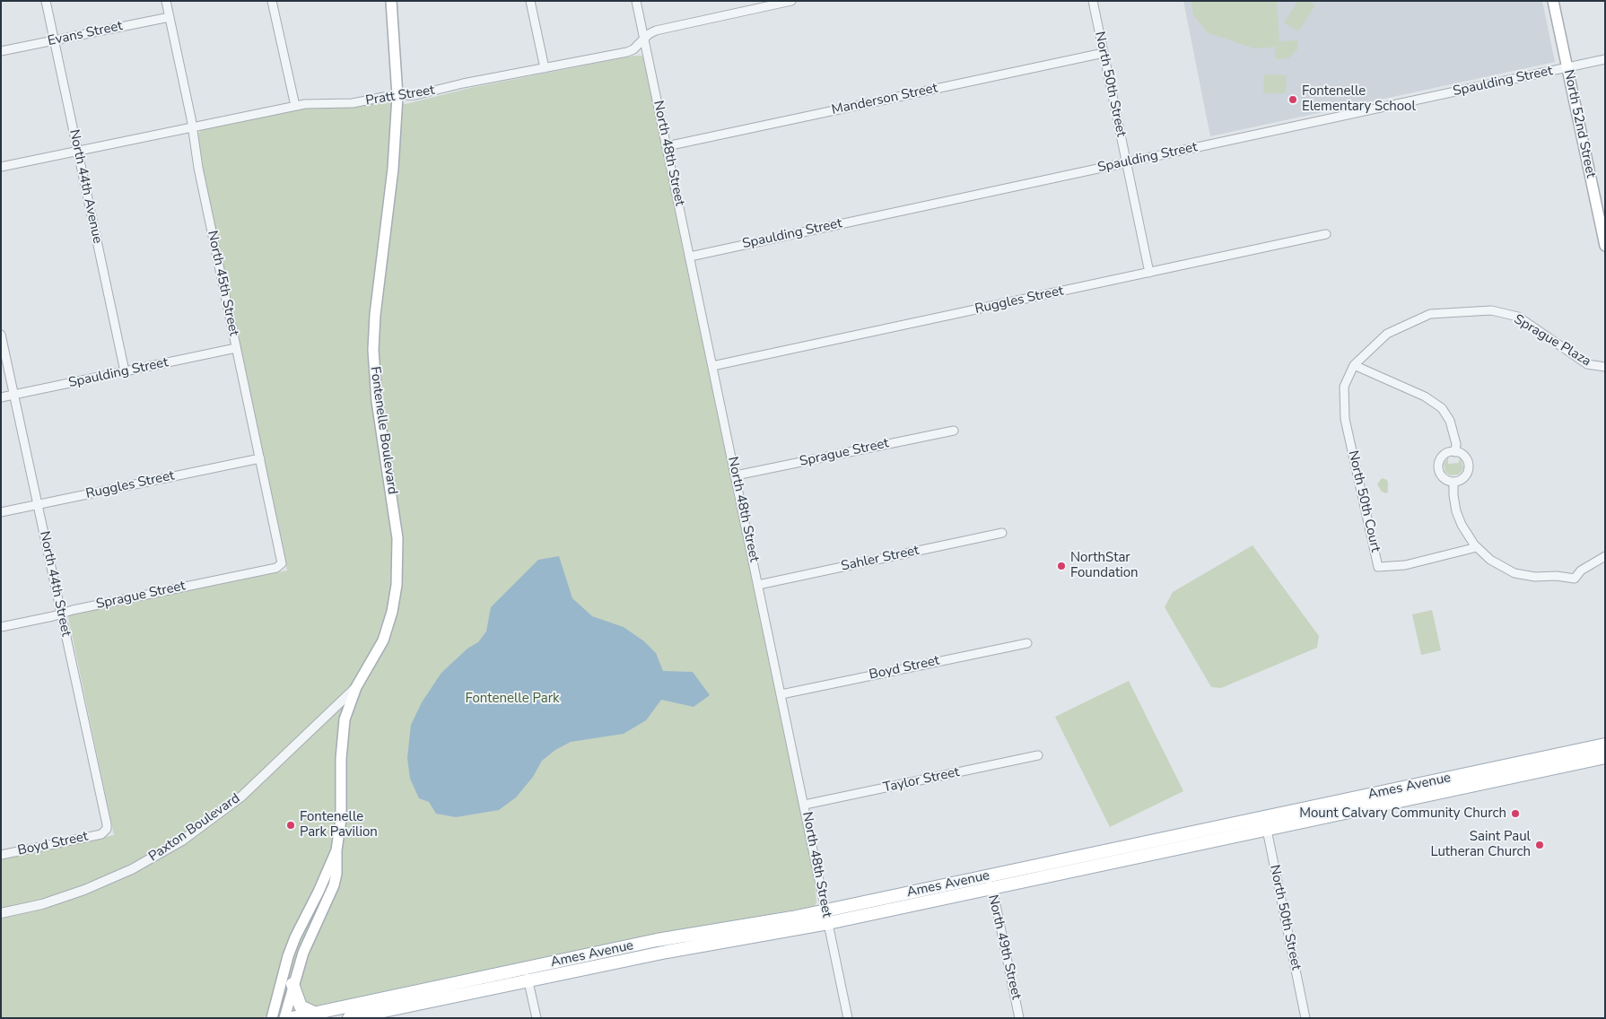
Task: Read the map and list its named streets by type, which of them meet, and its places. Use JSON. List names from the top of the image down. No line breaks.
{"streets":{"main road":["North 52nd Street","Fontenelle Boulevard","Ames Avenue"],"street":["Evans Street","Spaulding Street","North 50th Street","Pratt Street","Manderson Street","North 48th Street","North 44th Avenue","North 45th Street","Ruggles Street","Sprague Plaza","Sprague Street","North 50th Court","Sahler Street","North 44th Street","Boyd Street","Taylor Street","Paxton Boulevard","North 49th Street"]},"crossings":[["Evans Street","North 44th Avenue"],["Evans Street","North 45th Street"],["Spaulding Street","North 50th Street"],["Spaulding Street","North 52nd Street"],["Spaulding Street","North 48th Street"],["Spaulding Street","North 44th Avenue"],["Spaulding Street","North 45th Street"],["Spaulding Street","North 44th Street"],["North 50th Street","Manderson Street"],["North 50th Street","Ruggles Street"],["North 50th Street","Ames Avenue"],["Pratt Street","North 48th Street"],["Pratt Street","North 44th Avenue"],["Pratt Street","North 45th Street"],["Pratt Street","Fontenelle Boulevard"],["Manderson Street","North 48th Street"],["North 48th Street","Ruggles Street"],["North 48th Street","Sprague Street"],["North 48th Street","Sahler Street"],["North 48th Street","Boyd Street"],["North 48th Street","Taylor Street"],["North 48th Street","Ames Avenue"],["North 45th Street","Ruggles Street"],["North 45th Street","Sprague Street"],["Ruggles Street","North 44th Street"],["Sprague Plaza","North 50th Court"],["Fontenelle Boulevard","Paxton Boulevard"],["Sprague Street","North 44th Street"],["North 44th Street","Boyd Street"],["Ames Avenue","North 49th Street"]],"parks":["Fontenelle Park"],"places":["Fontenelle Elementary School","NorthStar Foundation","Mount Calvary Community Church","Fontenelle Park Pavilion","Saint Paul Lutheran Church"]}
